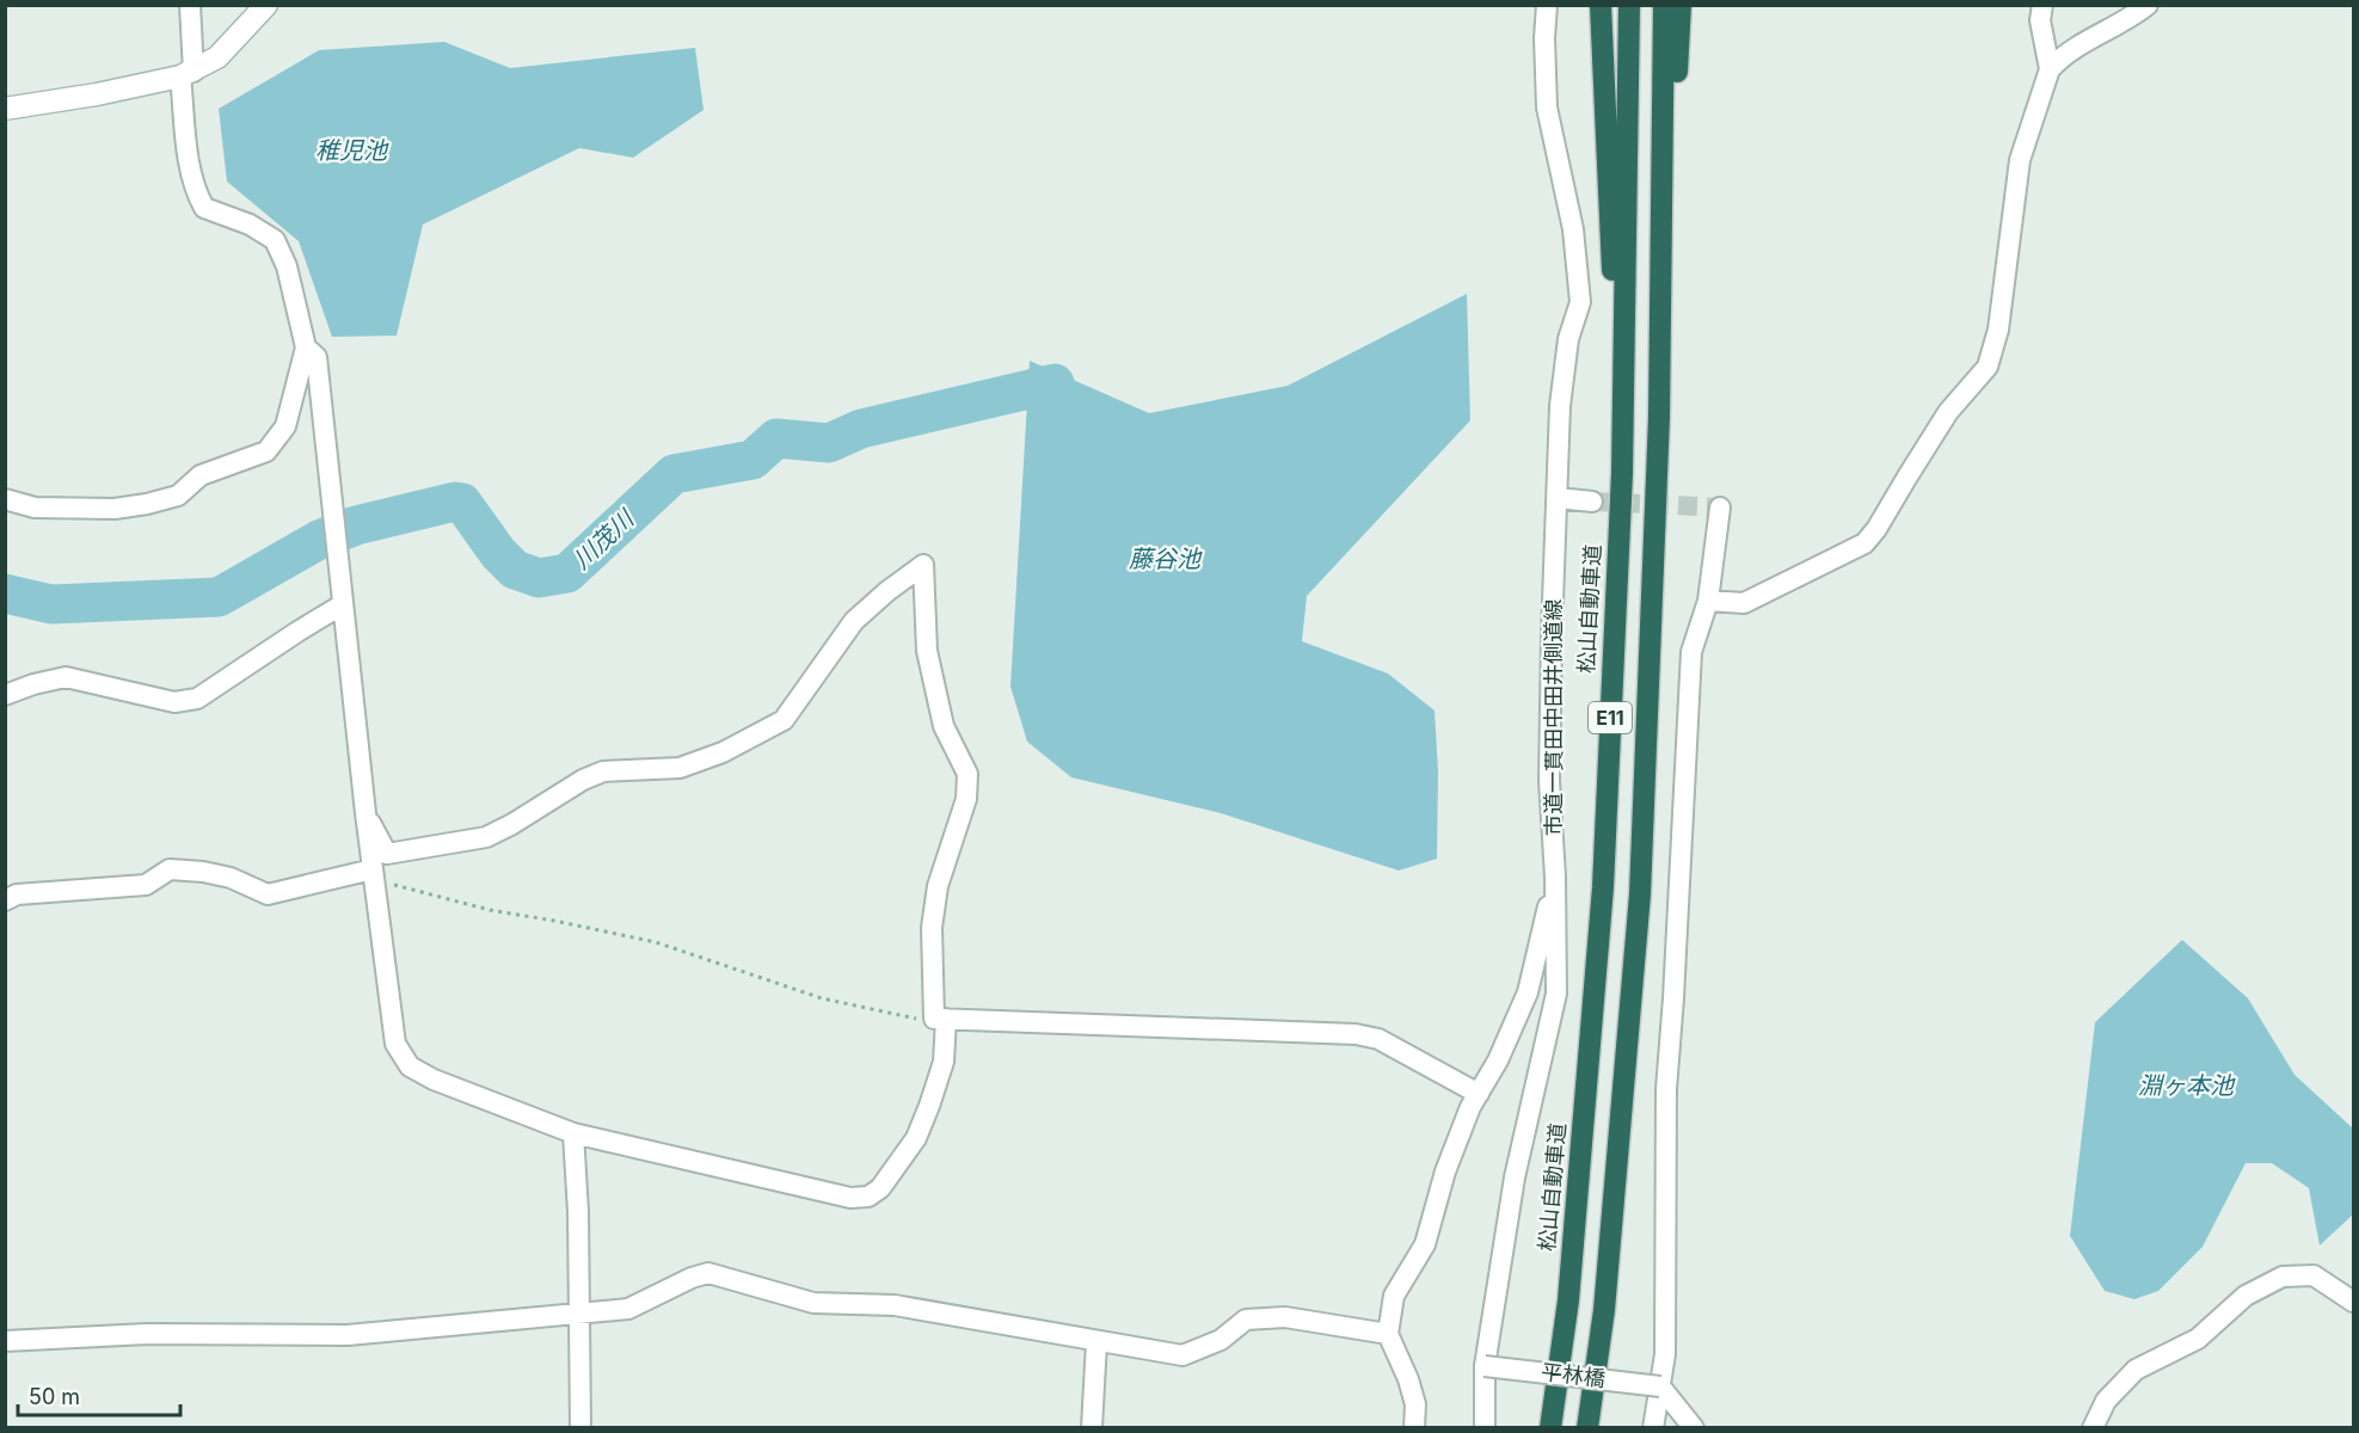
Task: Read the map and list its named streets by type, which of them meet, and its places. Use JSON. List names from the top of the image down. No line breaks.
{"streets":{"highway":["松山自動車道","E11"],"street":["市道一貫田中田井側道線","平林橋"]},"crossings":[["市道一貫田中田井側道線","平林橋"]],"water":["稚児池","川茂川","藤谷池","淵ヶ本池"],"scale_bar":"50 m"}
